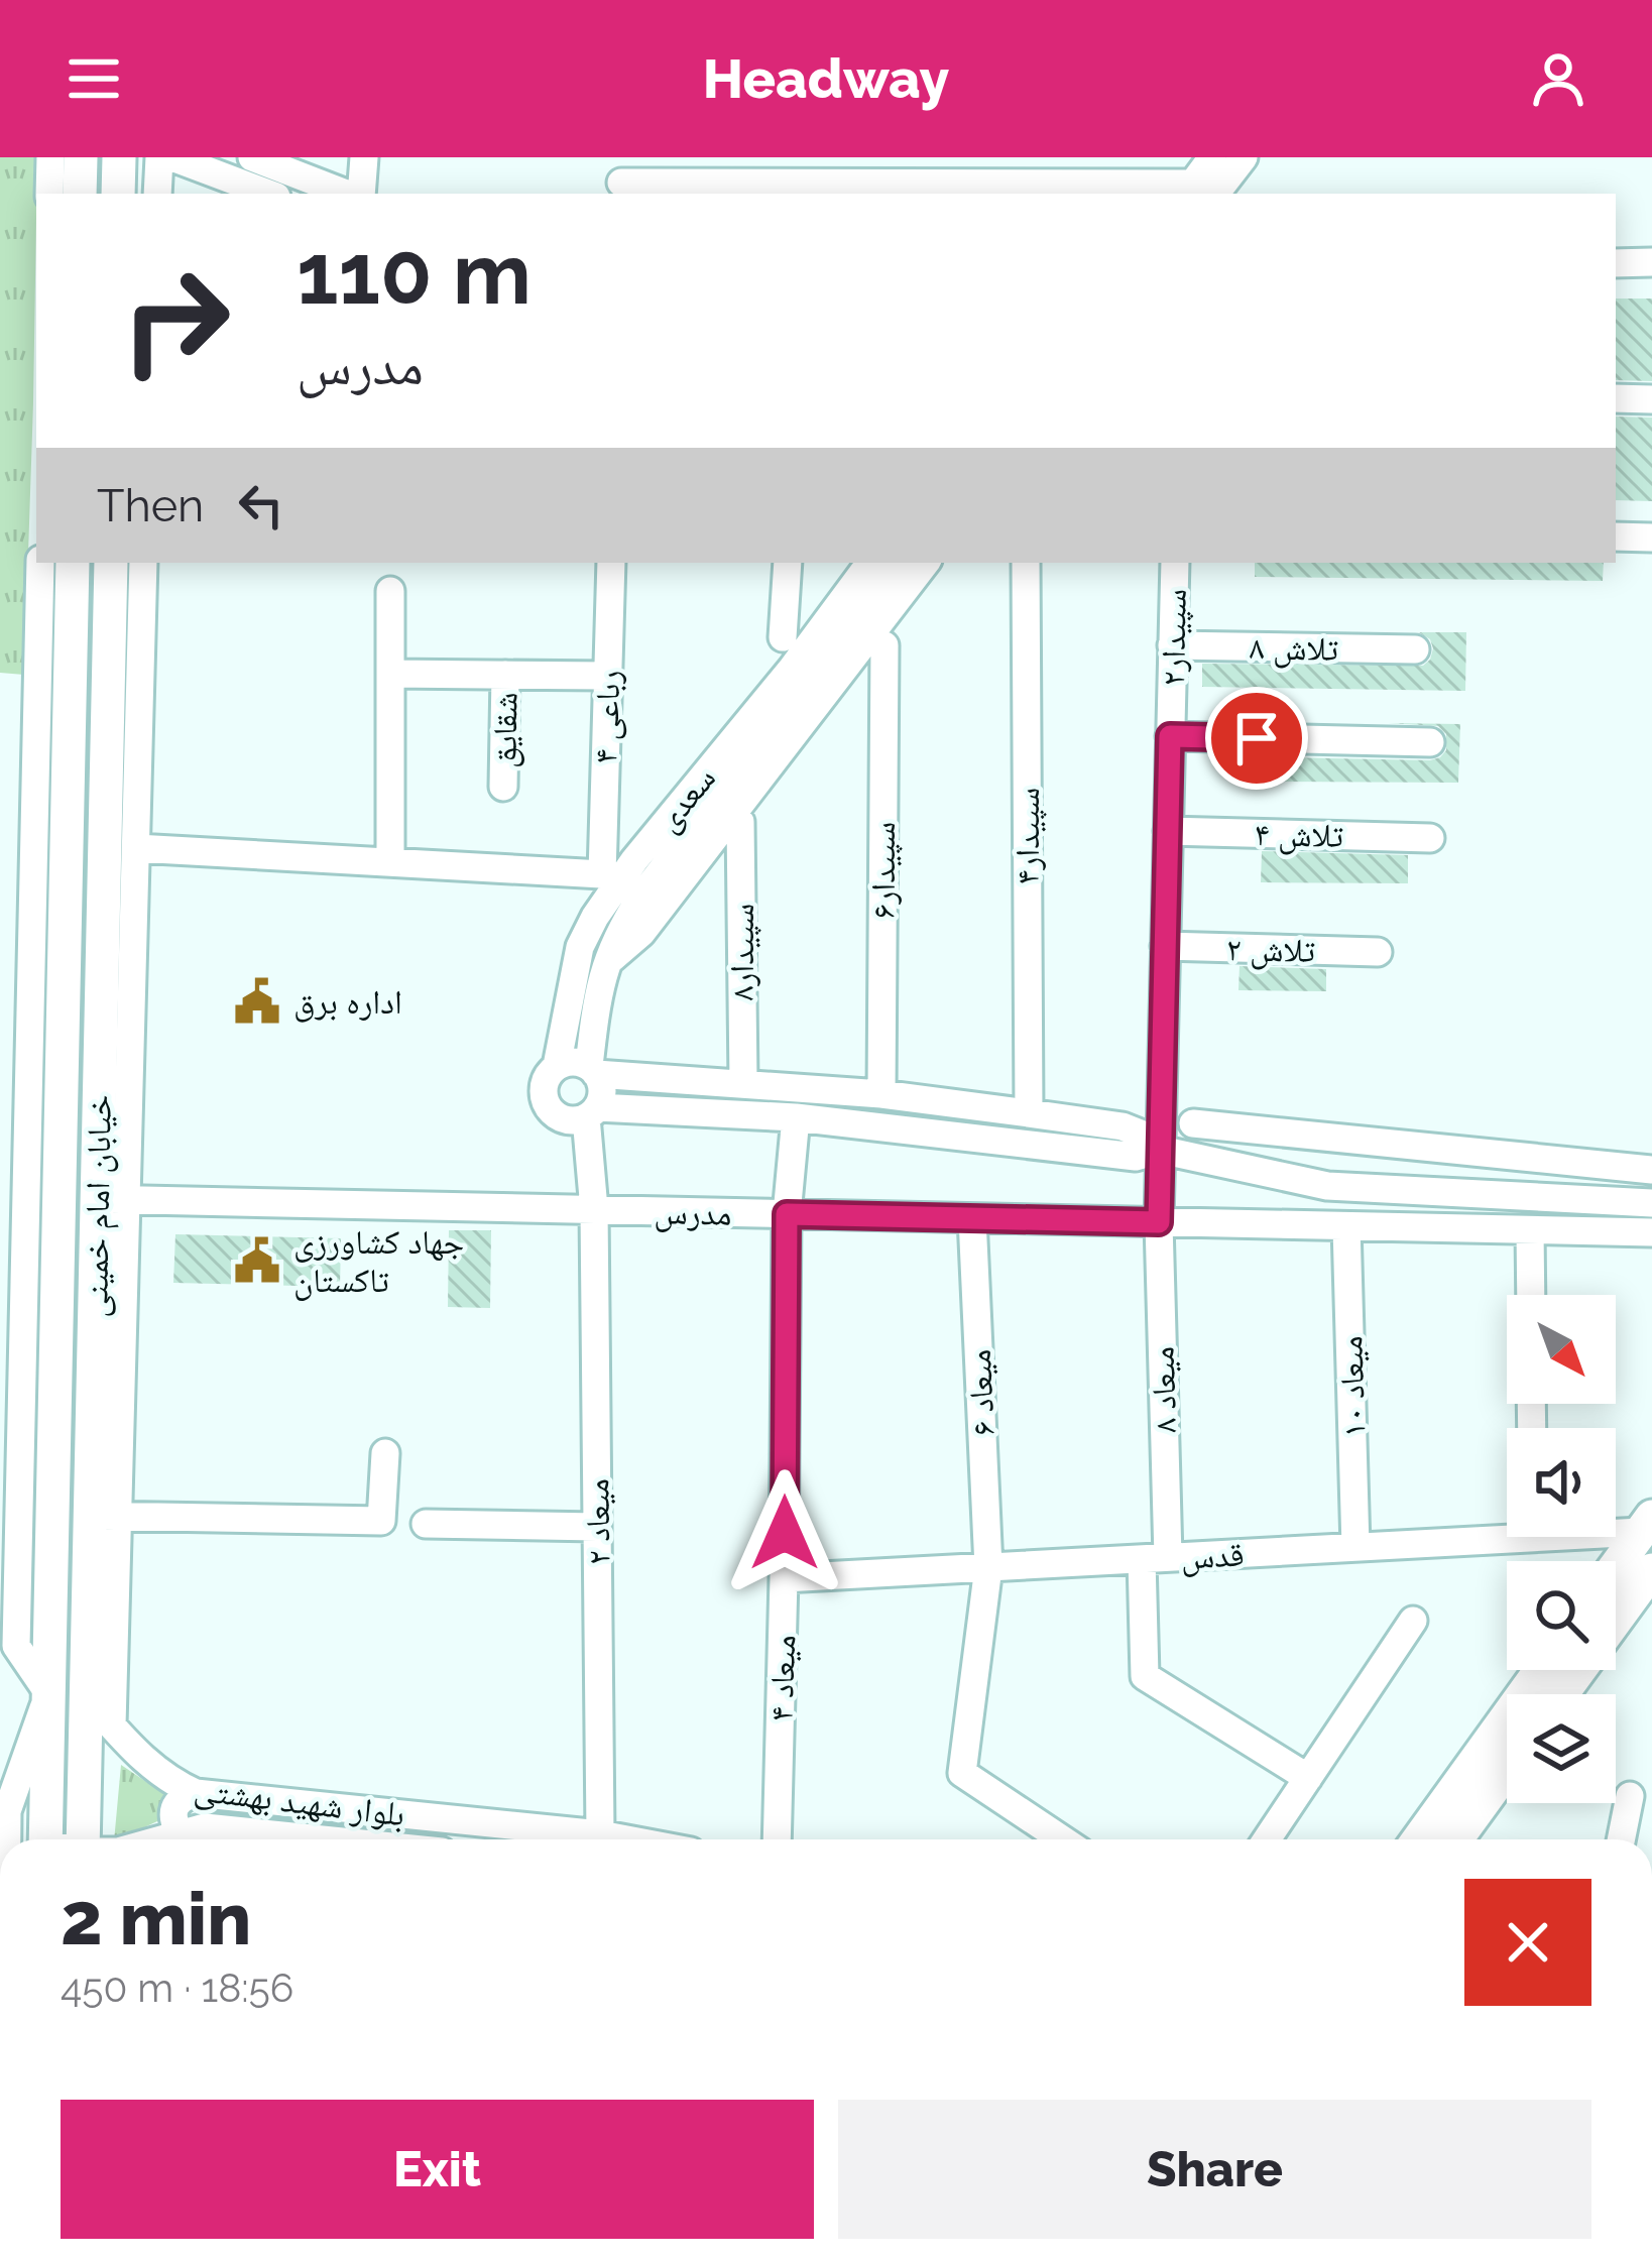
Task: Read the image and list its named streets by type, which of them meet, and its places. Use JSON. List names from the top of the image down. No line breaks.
{"streets":{"main road":["خیابان امام خمینی"],"street":["سپیدار۲","تلاش ۸","رباعی ۴","شقایق","سعدی","تلاش ۴","سپیدار۴","سپیدار۶","تلاش ۲","سپیدار۸","مدرس","میعاد ۱۰","میعاد ۸","میعاد ۶","میعاد ۲","قدس","میعاد ۴","بلوار شهید بهشتی"]},"crossings":[["سپیدار۲","تلاش ۸"],["سپیدار۲","تلاش ۴"],["سپیدار۲","تلاش ۲"],["سپیدار۲","میعاد ۸"],["خیابان امام خمینی","مدرس"],["خیابان امام خمینی","بلوار شهید بهشتی"],["مدرس","میعاد ۱۰"],["مدرس","میعاد ۸"],["مدرس","میعاد ۶"],["مدرس","میعاد ۲"],["مدرس","میعاد ۴"],["میعاد ۱۰","قدس"],["میعاد ۸","قدس"],["میعاد ۶","قدس"],["میعاد ۲","بلوار شهید بهشتی"],["قدس","میعاد ۴"]],"places":{"public building":["اداره برق","جهاد کشاورزی تاکستان"]},"north":"bottom right","page":{"header":"Headway","turn":["110 m","مدرس"],"then":"Then","heading":["2 min","450 m · 18:56"],"buttons":["Exit","Share"]}}
